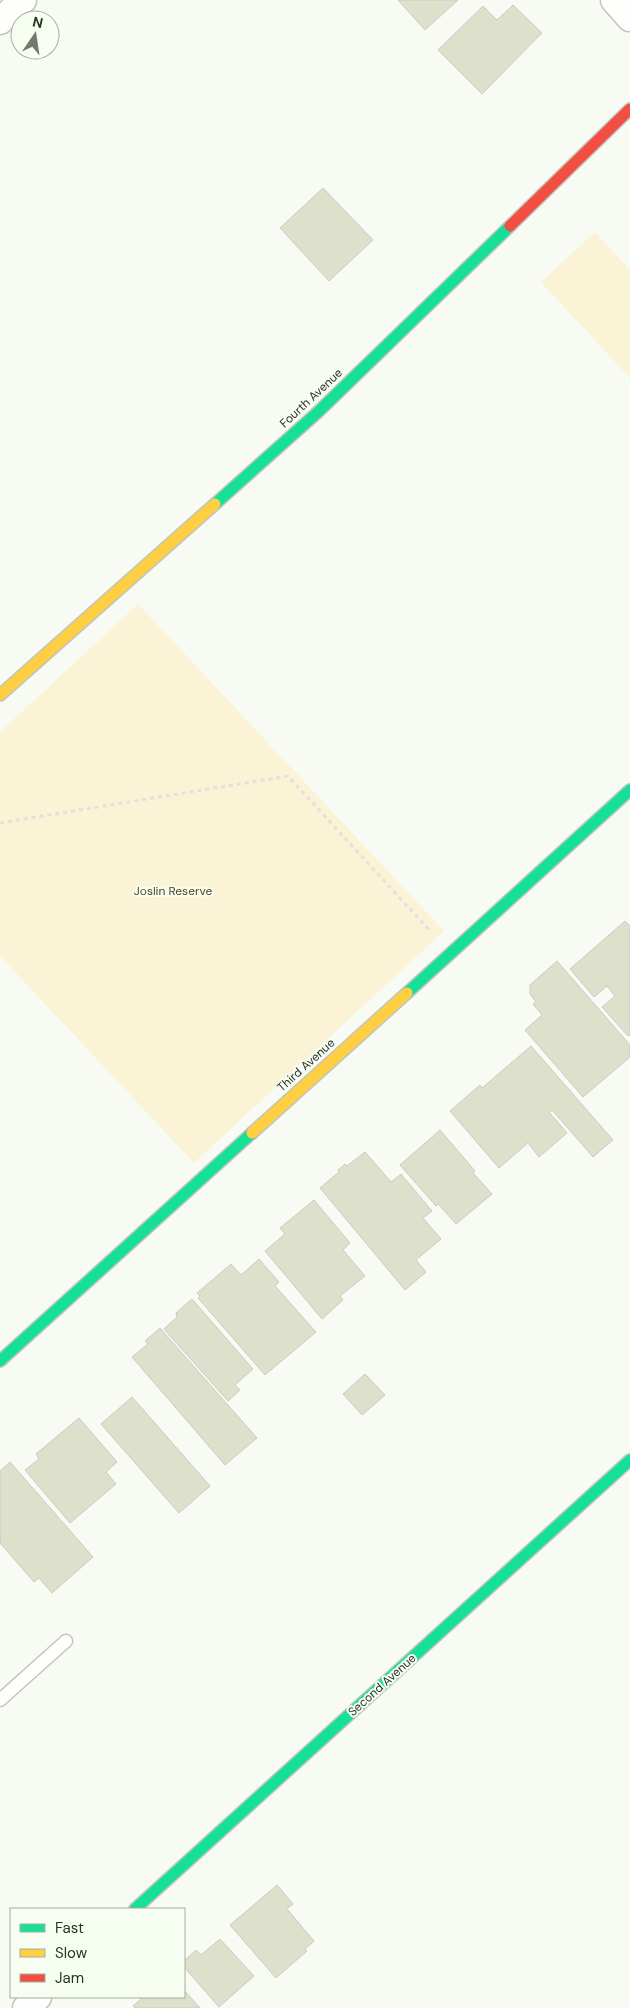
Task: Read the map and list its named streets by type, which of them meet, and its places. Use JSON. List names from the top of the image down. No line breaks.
{"streets":{"street":["Fourth Avenue","Third Avenue","Second Avenue"]},"parks":["Joslin Reserve"],"legend":["Fast","Slow","Jam"],"north":"top"}
